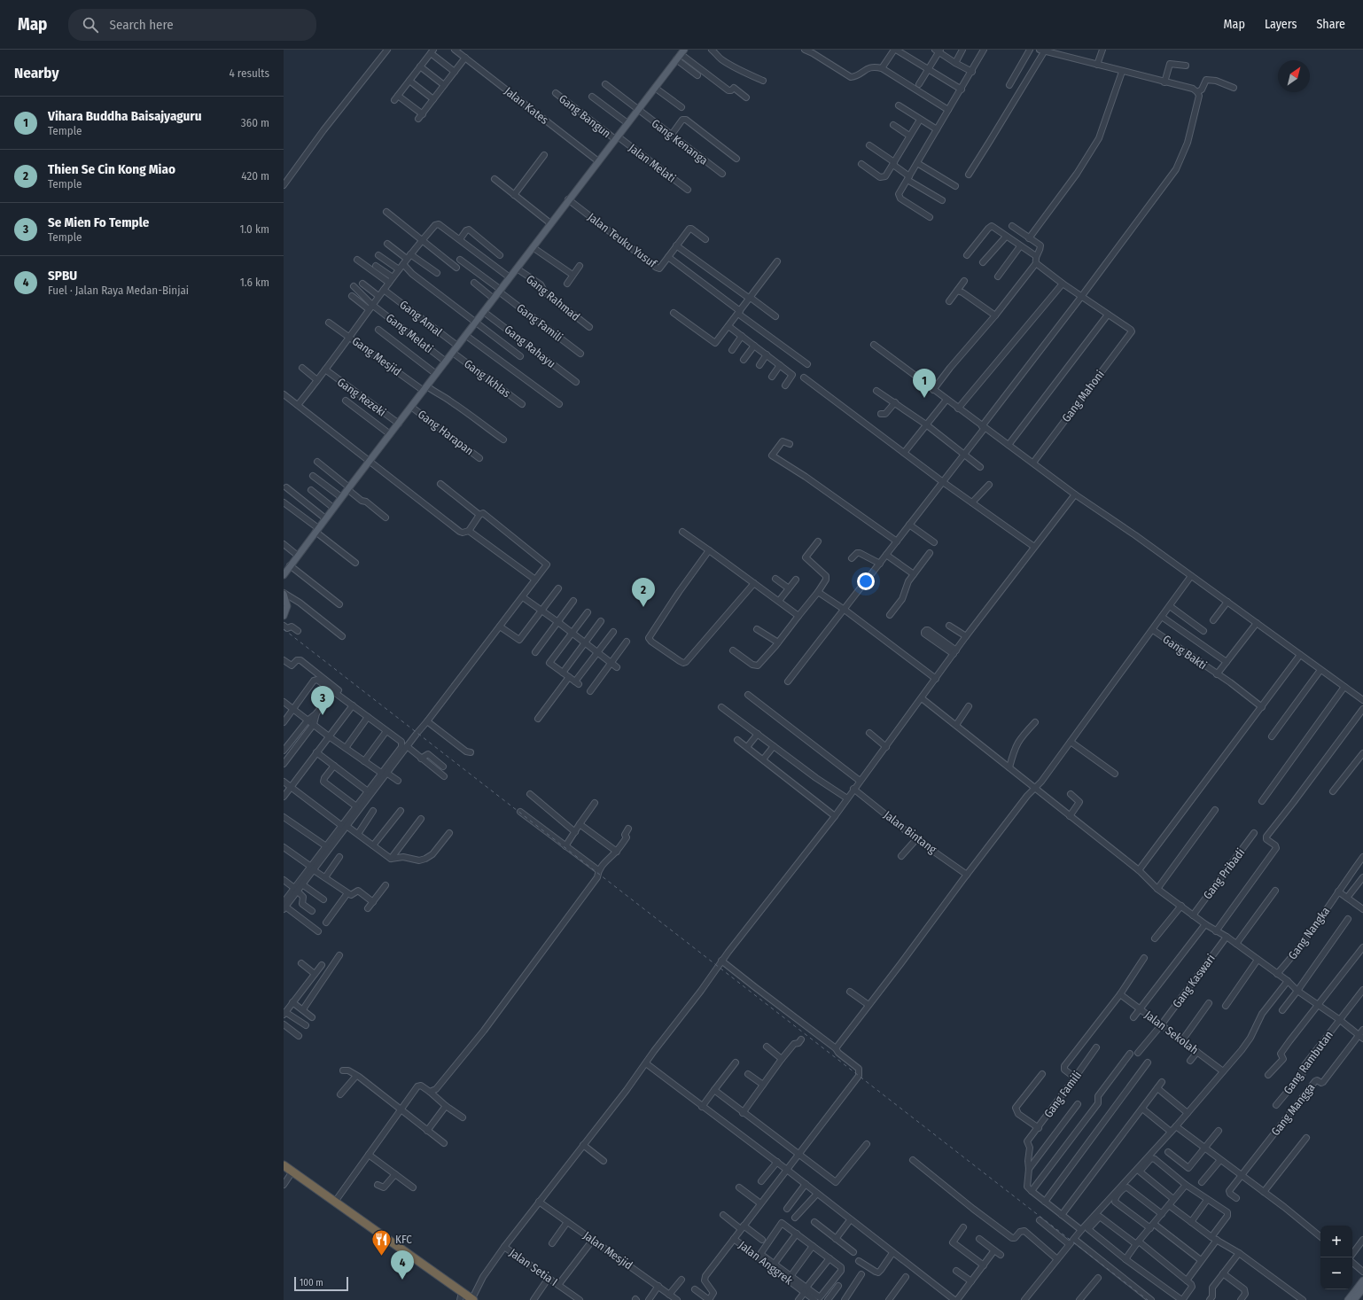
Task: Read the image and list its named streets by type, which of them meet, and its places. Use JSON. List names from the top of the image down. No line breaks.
{"streets":{"street":["Jalan Kates","Gang Bangun","Gang Kenanga","Jalan Melati","Jalan Teuku Yusuf","Gang Rahmad","Gang Amal","Gang Famili","Gang Melati","Gang Rahayu","Gang Mesjid","Gang Ikhlas","Gang Mahoni","Gang Rezeki","Gang Harapan","Gang Bakti","Jalan Bintang","Gang Pribadi","Gang Nangka","Gang Kaswari","Jalan Sekolah","Gang Rambutan","Gang Mangga","Jalan Mesjid","Jalan Anggrek","Jalan Setia I"]},"crossings":[["Gang Bangun","Jalan Melati"],["Gang Kaswari","Jalan Sekolah"]],"places":{"restaurant":["KFC"]},"scale_bar":"100 m","north":"top right","page":{"header":"Map","search":"Search here","nav":["Map","Layers","Share"],"heading":["Nearby","4 results"],"list":[{"mark":"1","name":"Vihara Buddha Baisajyaguru","note":"Temple","value":"360 m"},{"mark":"2","name":"Thien Se Cin Kong Miao","note":"Temple","value":"420 m"},{"mark":"3","name":"Se Mien Fo Temple","note":"Temple","value":"1.0 km"},{"mark":"4","name":"SPBU","note":"Fuel · Jalan Raya Medan-Binjai","value":"1.6 km"}],"pins":["1","2","3","4"],"map_buttons":["+","−"],"scale":"100 m"}}
